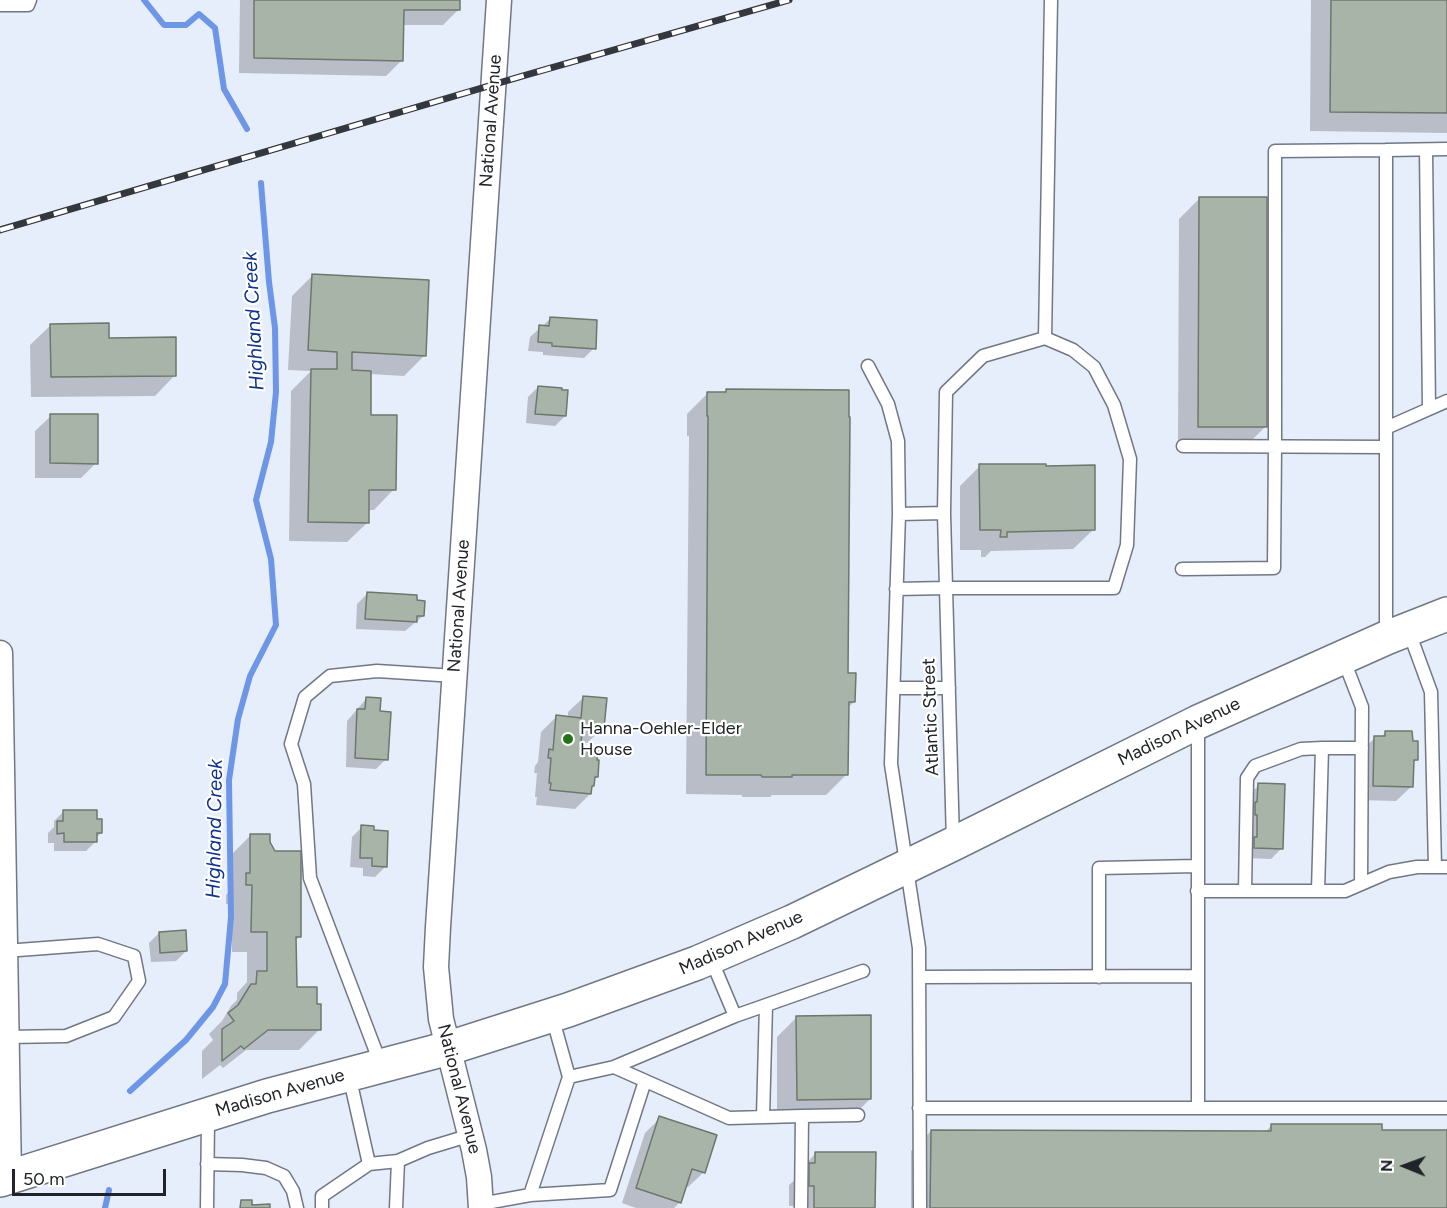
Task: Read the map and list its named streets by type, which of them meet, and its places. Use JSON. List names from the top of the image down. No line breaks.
{"streets":{"main road":["Madison Avenue"],"street":["National Avenue"],"lane":["Atlantic Street"]},"crossings":[["National Avenue","Madison Avenue"],["Atlantic Street","Madison Avenue"]],"water":["Highland Creek"],"places":["Hanna-Oehler-Elder House"],"scale_bar":"50 m","north":"left"}
